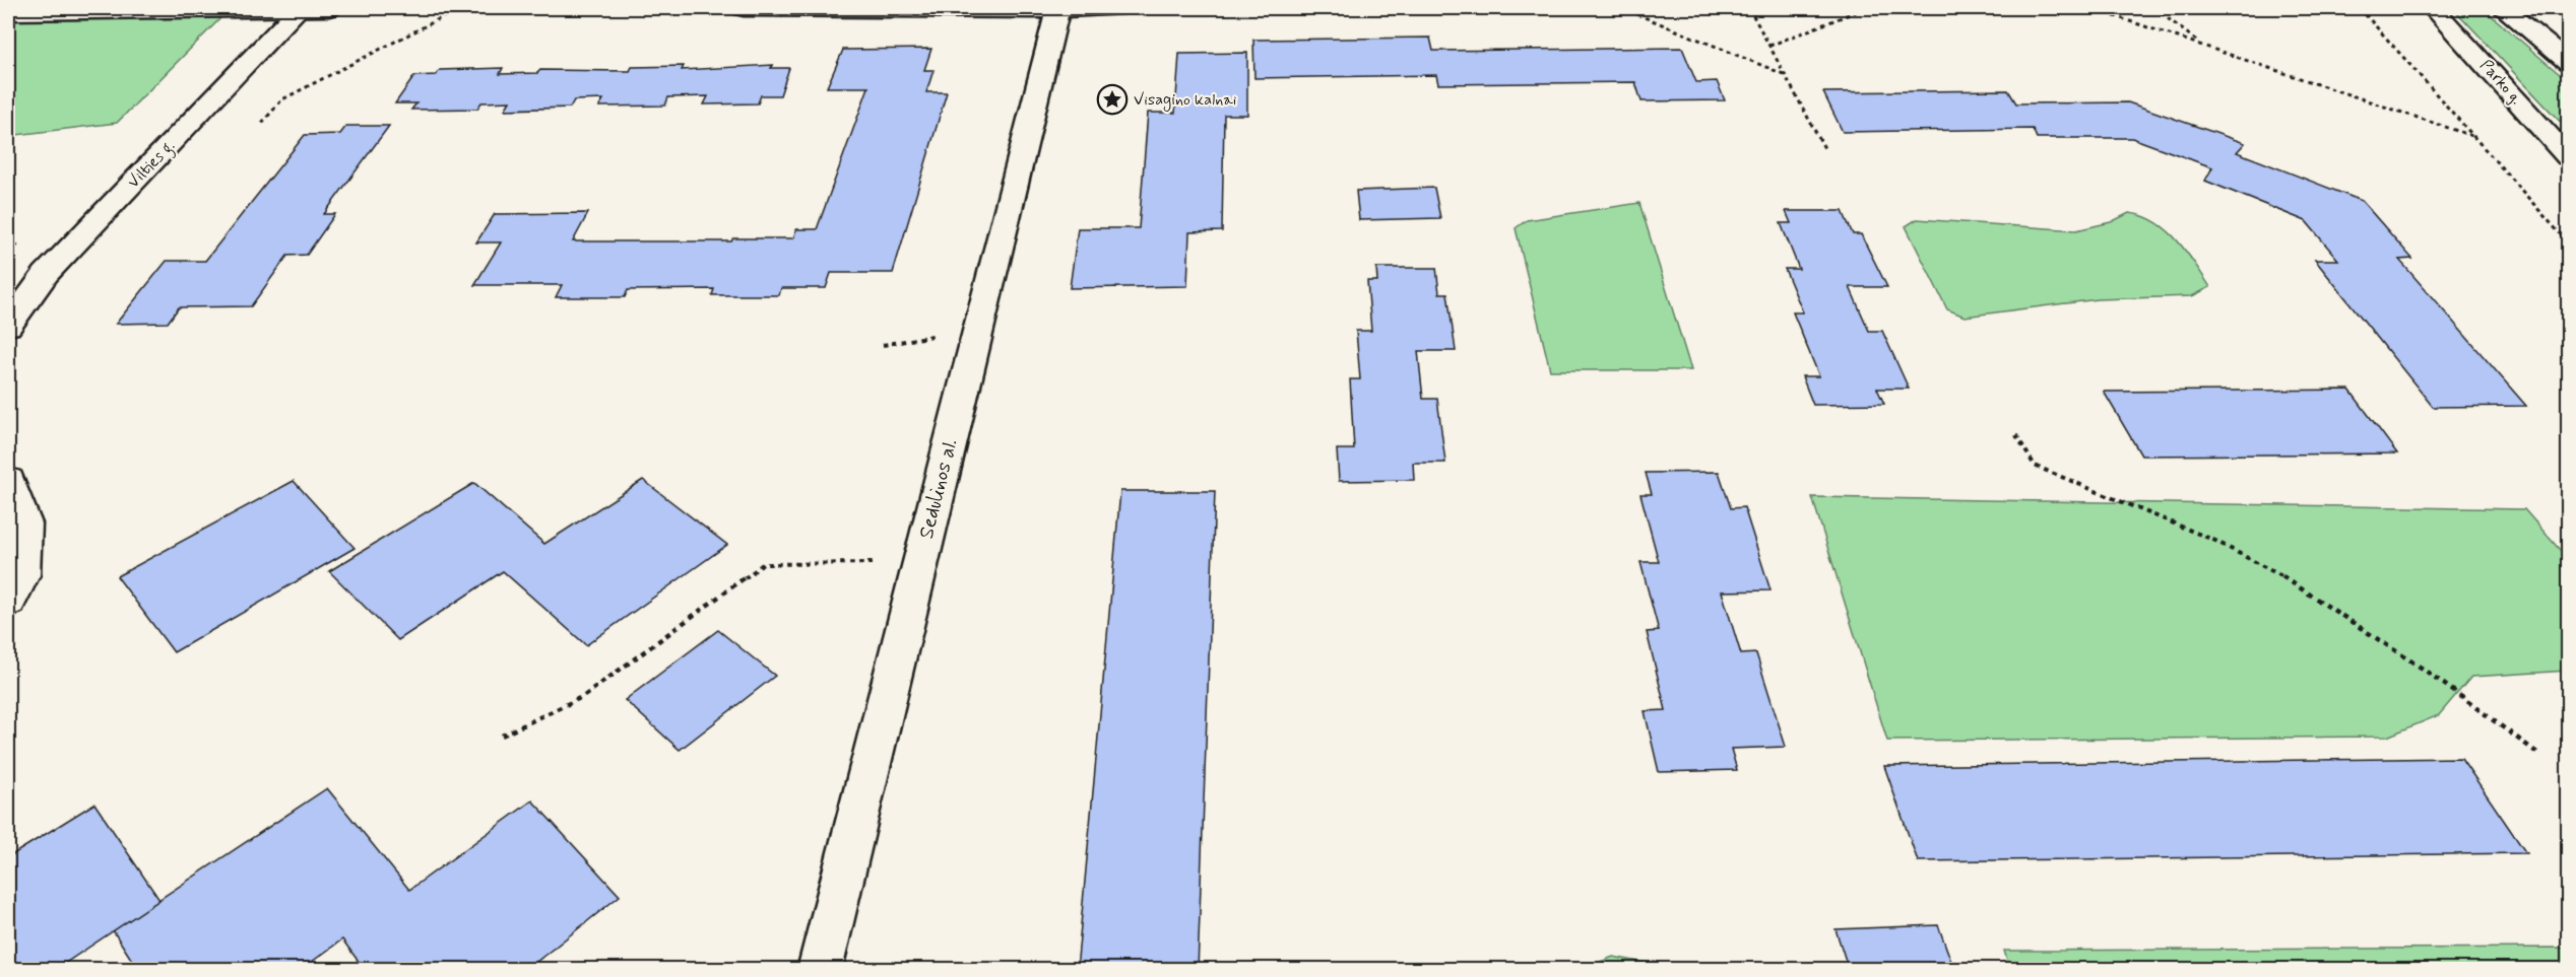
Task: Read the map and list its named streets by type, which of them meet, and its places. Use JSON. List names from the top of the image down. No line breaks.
{"streets":{"street":["Parko g.","Vilties g.","Sedulinos al."]},"places":{"place":["Visagino kalnai"]}}
